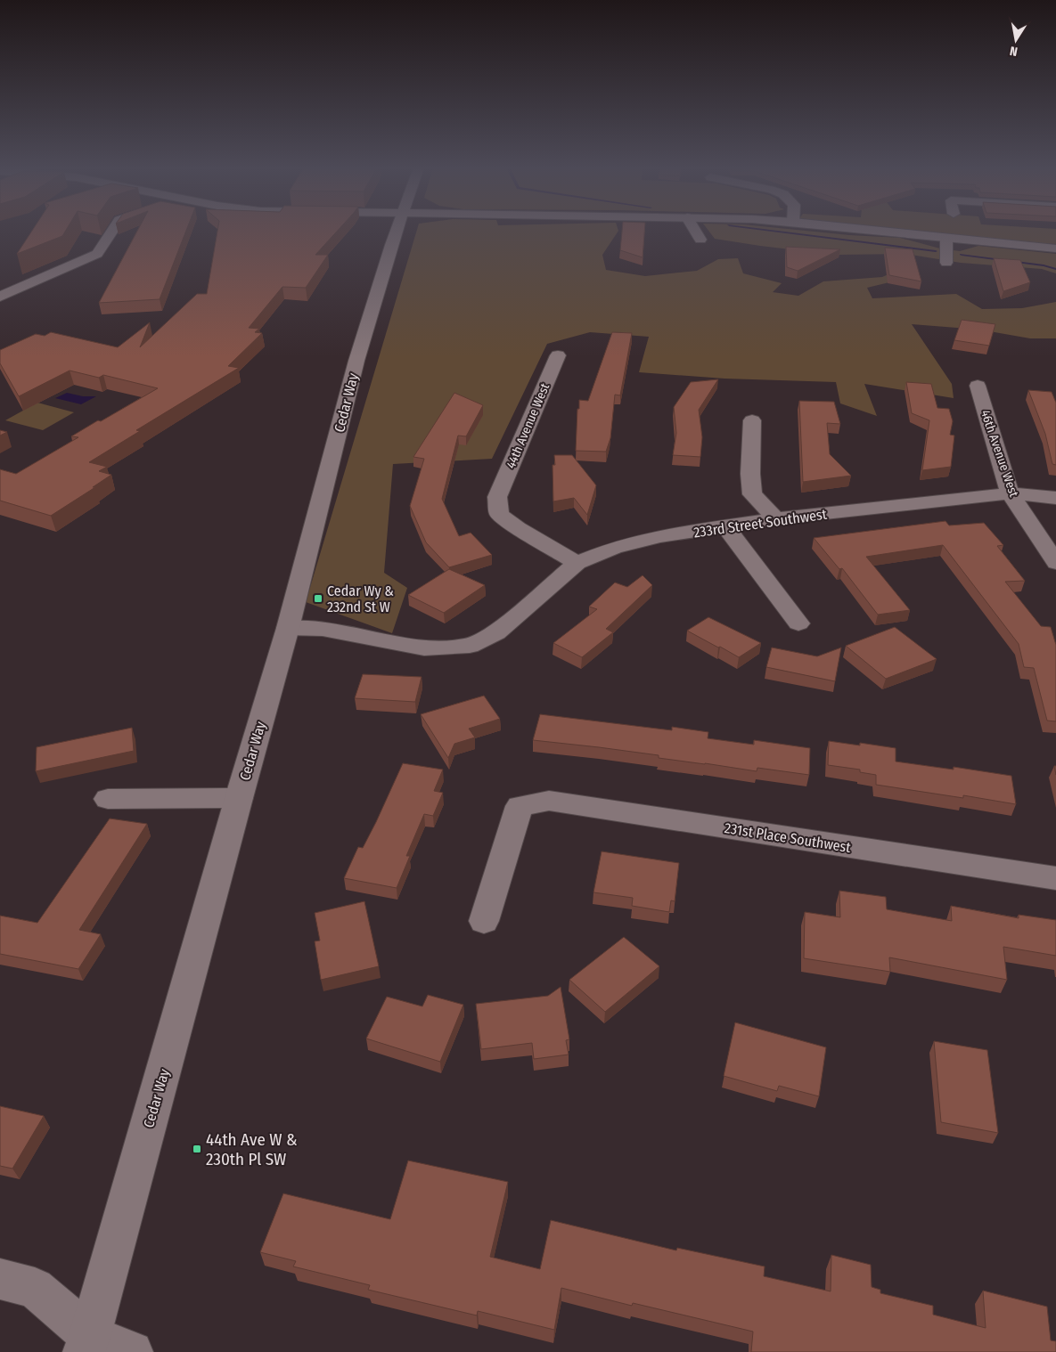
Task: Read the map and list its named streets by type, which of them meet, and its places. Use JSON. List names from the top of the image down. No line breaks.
{"streets":{"street":["Cedar Way","44th Avenue West","46th Avenue West","233rd Street Southwest","231st Place Southwest"]},"crossings":[["44th Avenue West","233rd Street Southwest"],["46th Avenue West","233rd Street Southwest"]],"places":{"transit":["Cedar Wy & 232nd St W","44th Ave W & 230th Pl SW"]},"north":"bottom"}
